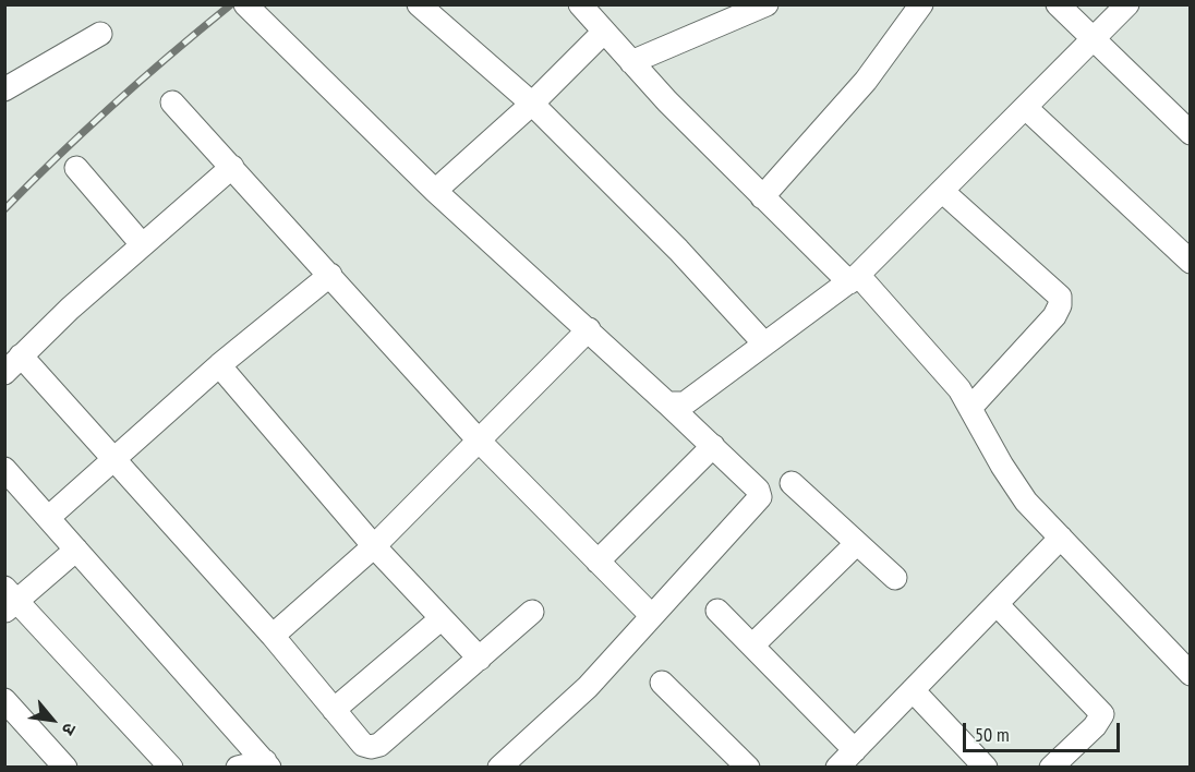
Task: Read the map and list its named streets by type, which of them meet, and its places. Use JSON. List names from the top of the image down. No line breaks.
{"scale_bar":"50 m","north":"bottom right"}
